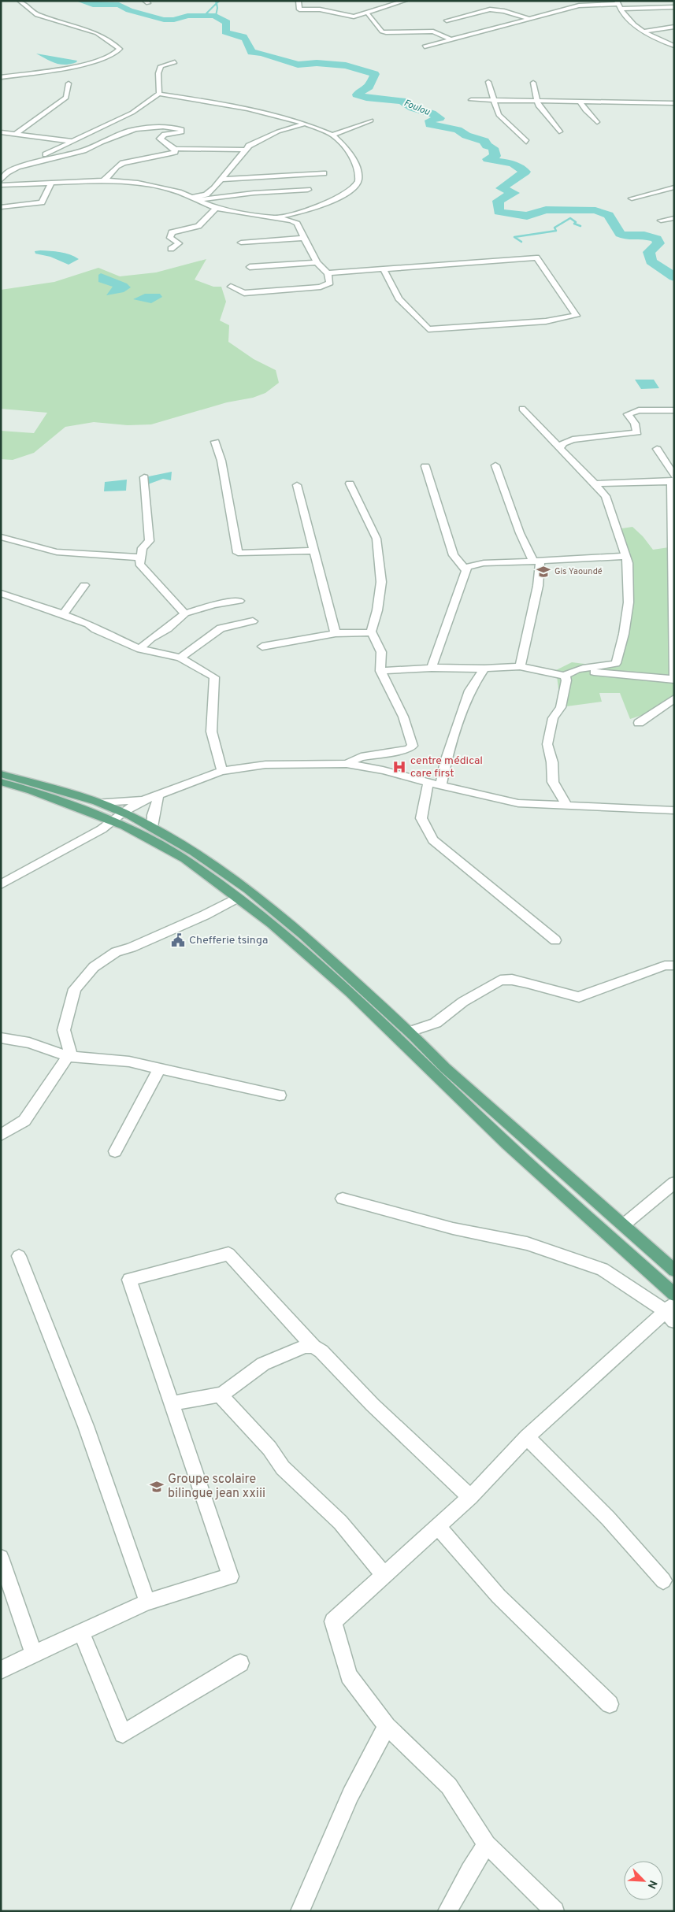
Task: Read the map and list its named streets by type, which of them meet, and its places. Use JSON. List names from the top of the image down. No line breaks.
{"water":["Foulou"],"places":{"school or university":["Gis Yaoundé","Groupe scolaire bilingue jean xxiii"],"hospital":["centre médical care first"],"public building":["Chefferie tsinga"]},"north":"bottom right"}
